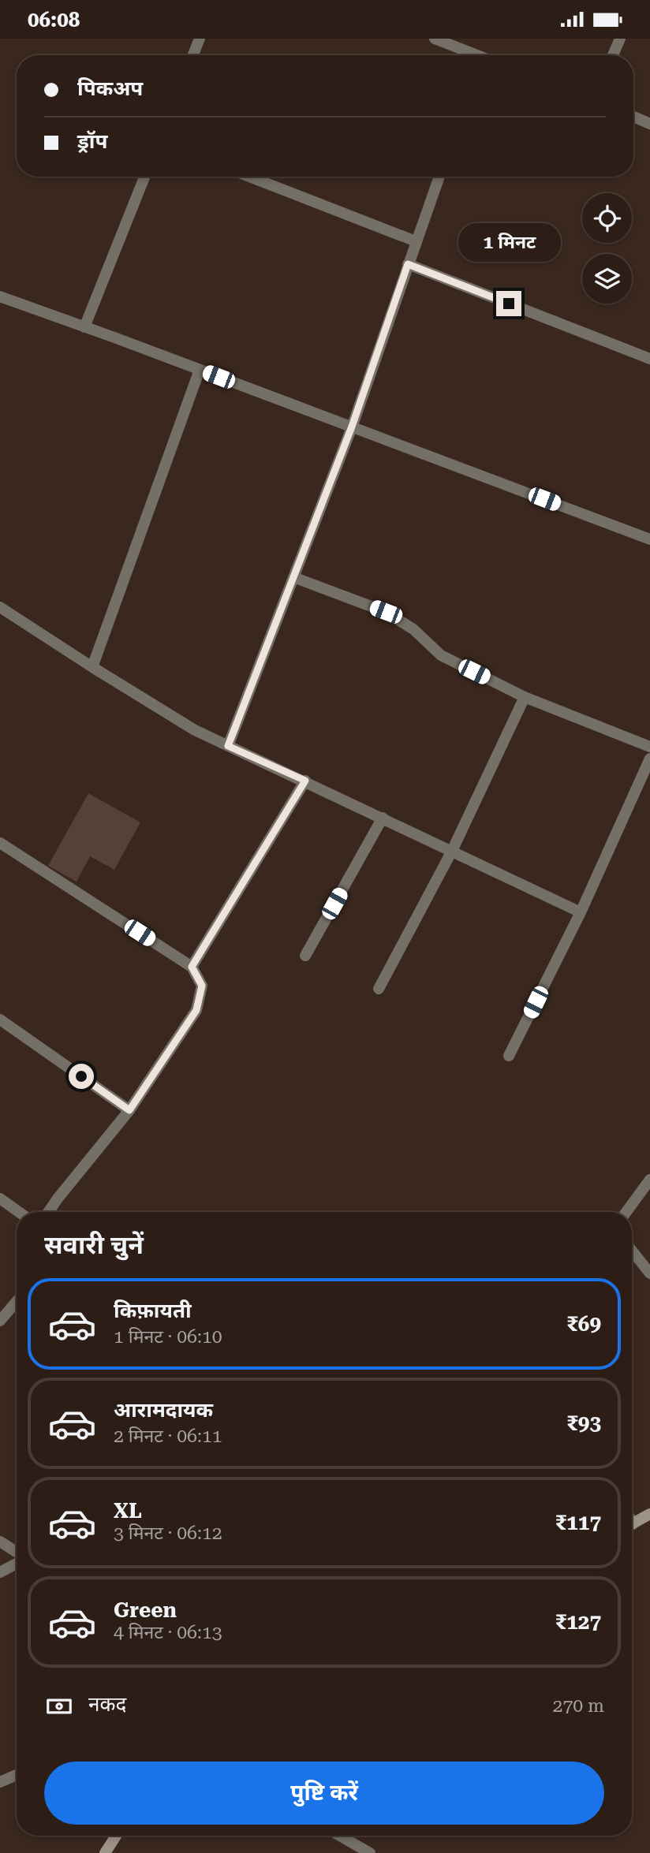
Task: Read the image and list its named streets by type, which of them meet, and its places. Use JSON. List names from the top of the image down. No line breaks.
{"page":{"status":"06:08","banner":["पिकअप","ड्रॉप"],"bubble":"1 मिनट","heading":"सवारी चुनें","list":[{"name":"किफ़ायती","note":"1 मिनट · 06:10","value":"₹69"},{"name":"आरामदायक","note":"2 मिनट · 06:11","value":"₹93"},{"name":"XL","note":"3 मिनट · 06:12","value":"₹117"},{"name":"Green","note":"4 मिनट · 06:13","value":"₹127"}],"pay":["नकद","270 m"],"buttons":"पुष्टि करें"}}
